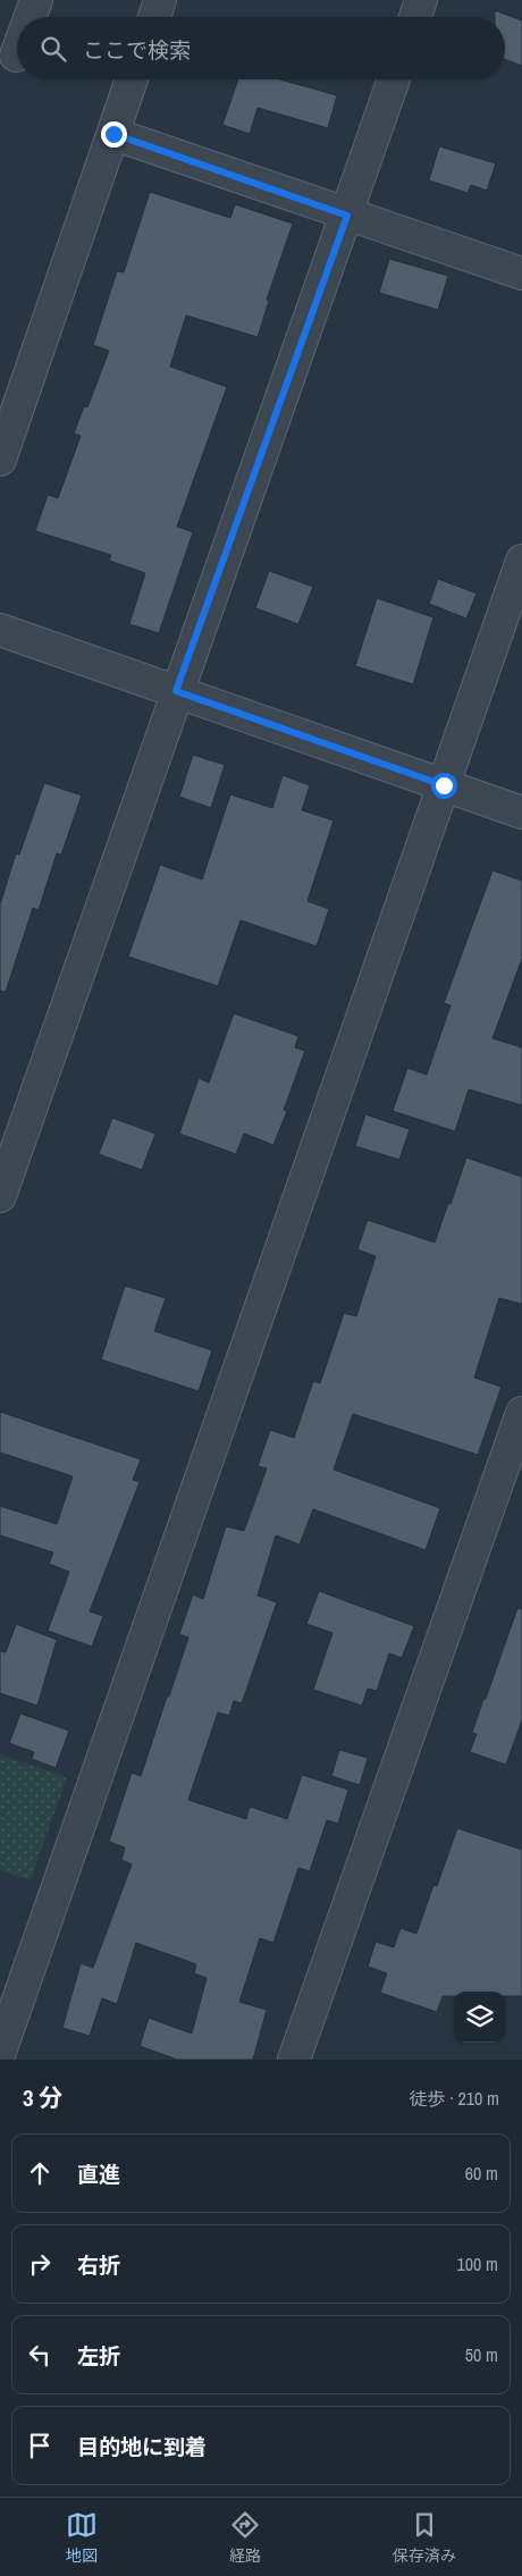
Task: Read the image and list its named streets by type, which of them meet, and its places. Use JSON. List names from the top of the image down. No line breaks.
{"page":{"search":"ここで検索","heading":["3 分","徒歩 · 210 m"],"list":[["直進","60 m"],["右折","100 m"],["左折","50 m"],"目的地に到着"],"nav":["地図","経路","保存済み"]}}
